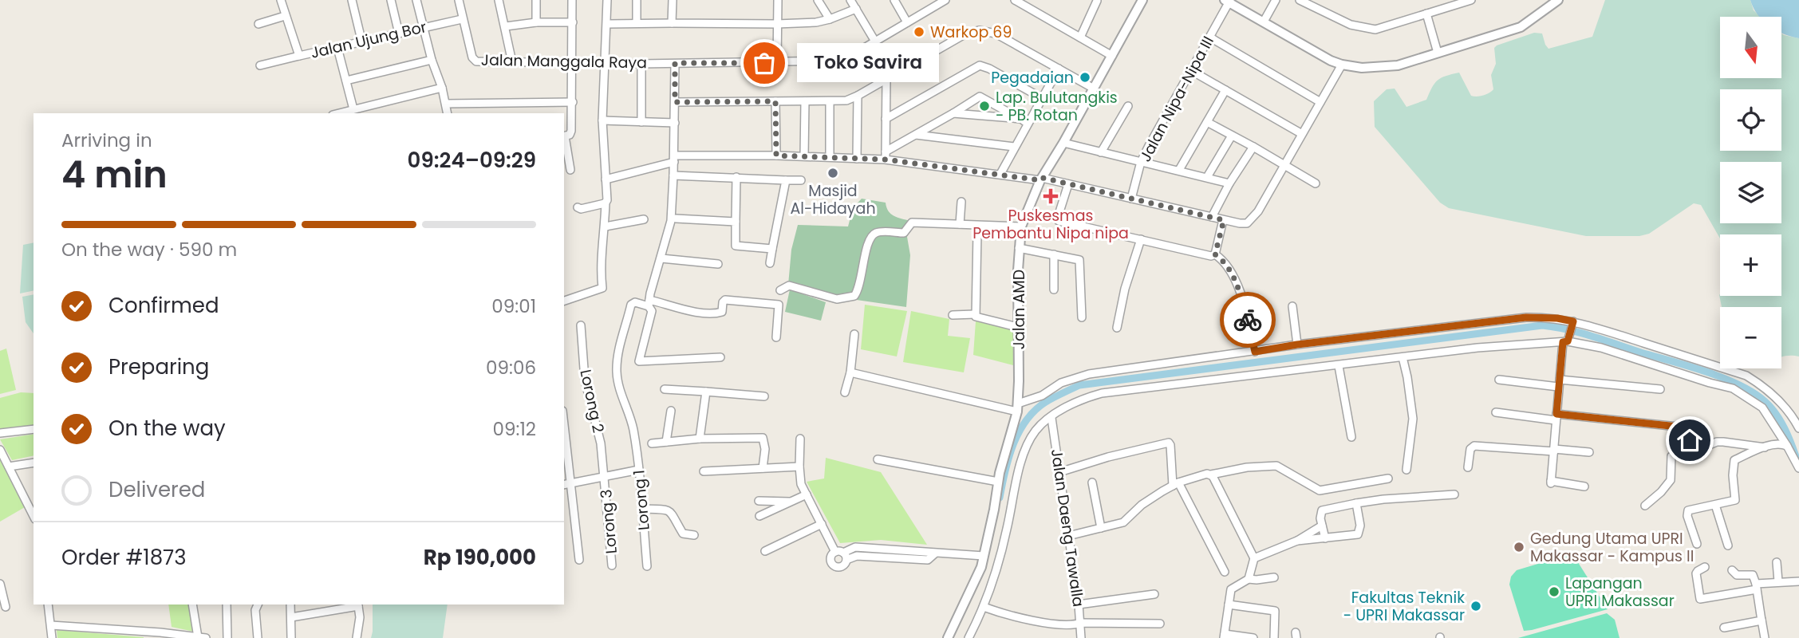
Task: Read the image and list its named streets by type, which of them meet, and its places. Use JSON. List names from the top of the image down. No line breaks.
{"streets":{"street":["Jalan Ujung Bor","Jalan Manggala Raya","Jalan Nipa-Nipa III","Jalan AMD","Lorong 2","Lorong 1","Lorong 3","Jalan Daeng Tawalla"]},"crossings":[["Jalan Ujung Bor","Jalan Manggala Raya"],["Lorong 2","Lorong 3"]],"places":{"other":["Warkop 69","Toko Savira","Pegadaian","Lap. Bulutangkis - PB. Rotan","Masjid Al-Hidayah","Gedung Utama UPRI Makassar - Kampus II","Lapangan UPRI Makassar","Fakultas Teknik - UPRI Makassar"],"health":["Puskesmas Pembantu Nipa nipa"]},"north":"bottom","page":{"map_buttons":["+","−"],"bubble":"Toko Savira","heading":["4 min","Arriving in","09:24–09:29"],"panel":["Order #1873","Rp 190,000"],"bar":"On the way · 590 m","list":[["Confirmed","09:01"],["Preparing","09:06"],["On the way","09:12"],"Delivered"]}}
